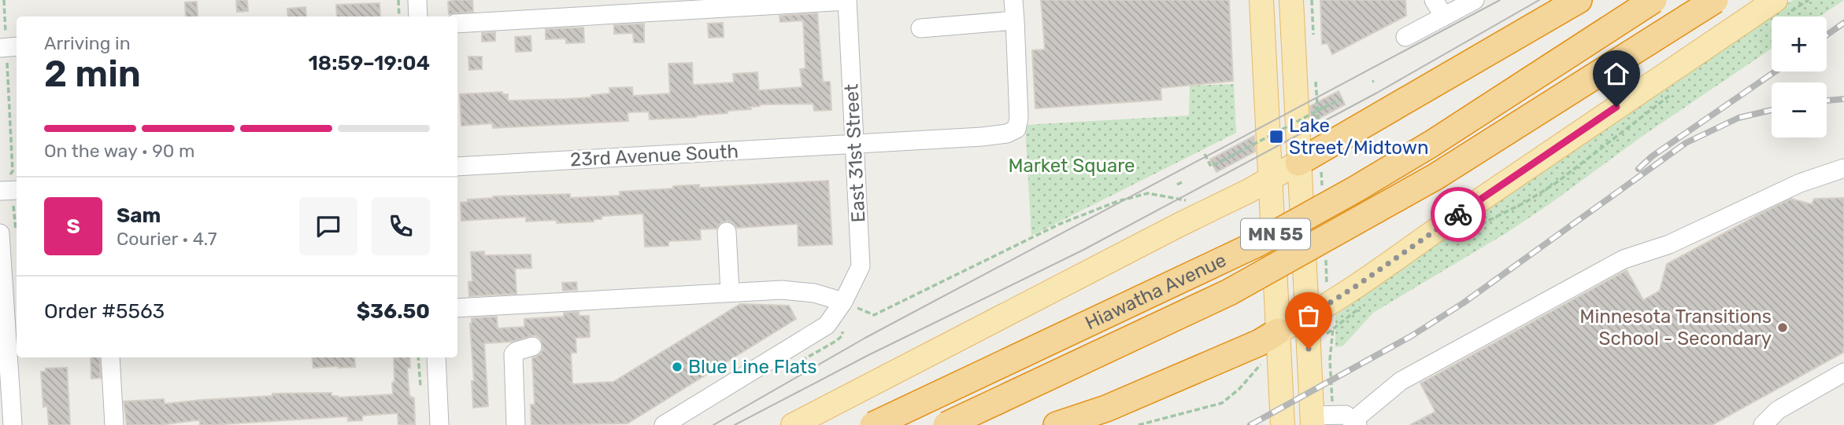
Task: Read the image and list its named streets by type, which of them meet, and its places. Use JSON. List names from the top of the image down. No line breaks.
{"streets":{"highway":["MN 55","Hiawatha Avenue"],"street":["East 31st Street","23rd Avenue South"]},"crossings":[["East 31st Street","23rd Avenue South"]],"parks":["Market Square"],"places":{"transit":["Lake Street/Midtown"],"other":["Minnesota Transitions School - Secondary","Blue Line Flats"]},"page":{"map_buttons":["+","−"],"heading":["2 min","Arriving in","18:59–19:04"],"panel":["Sam","Courier · 4.7","Order #5563","$36.50"],"bar":"On the way · 90 m","round":"S"}}
